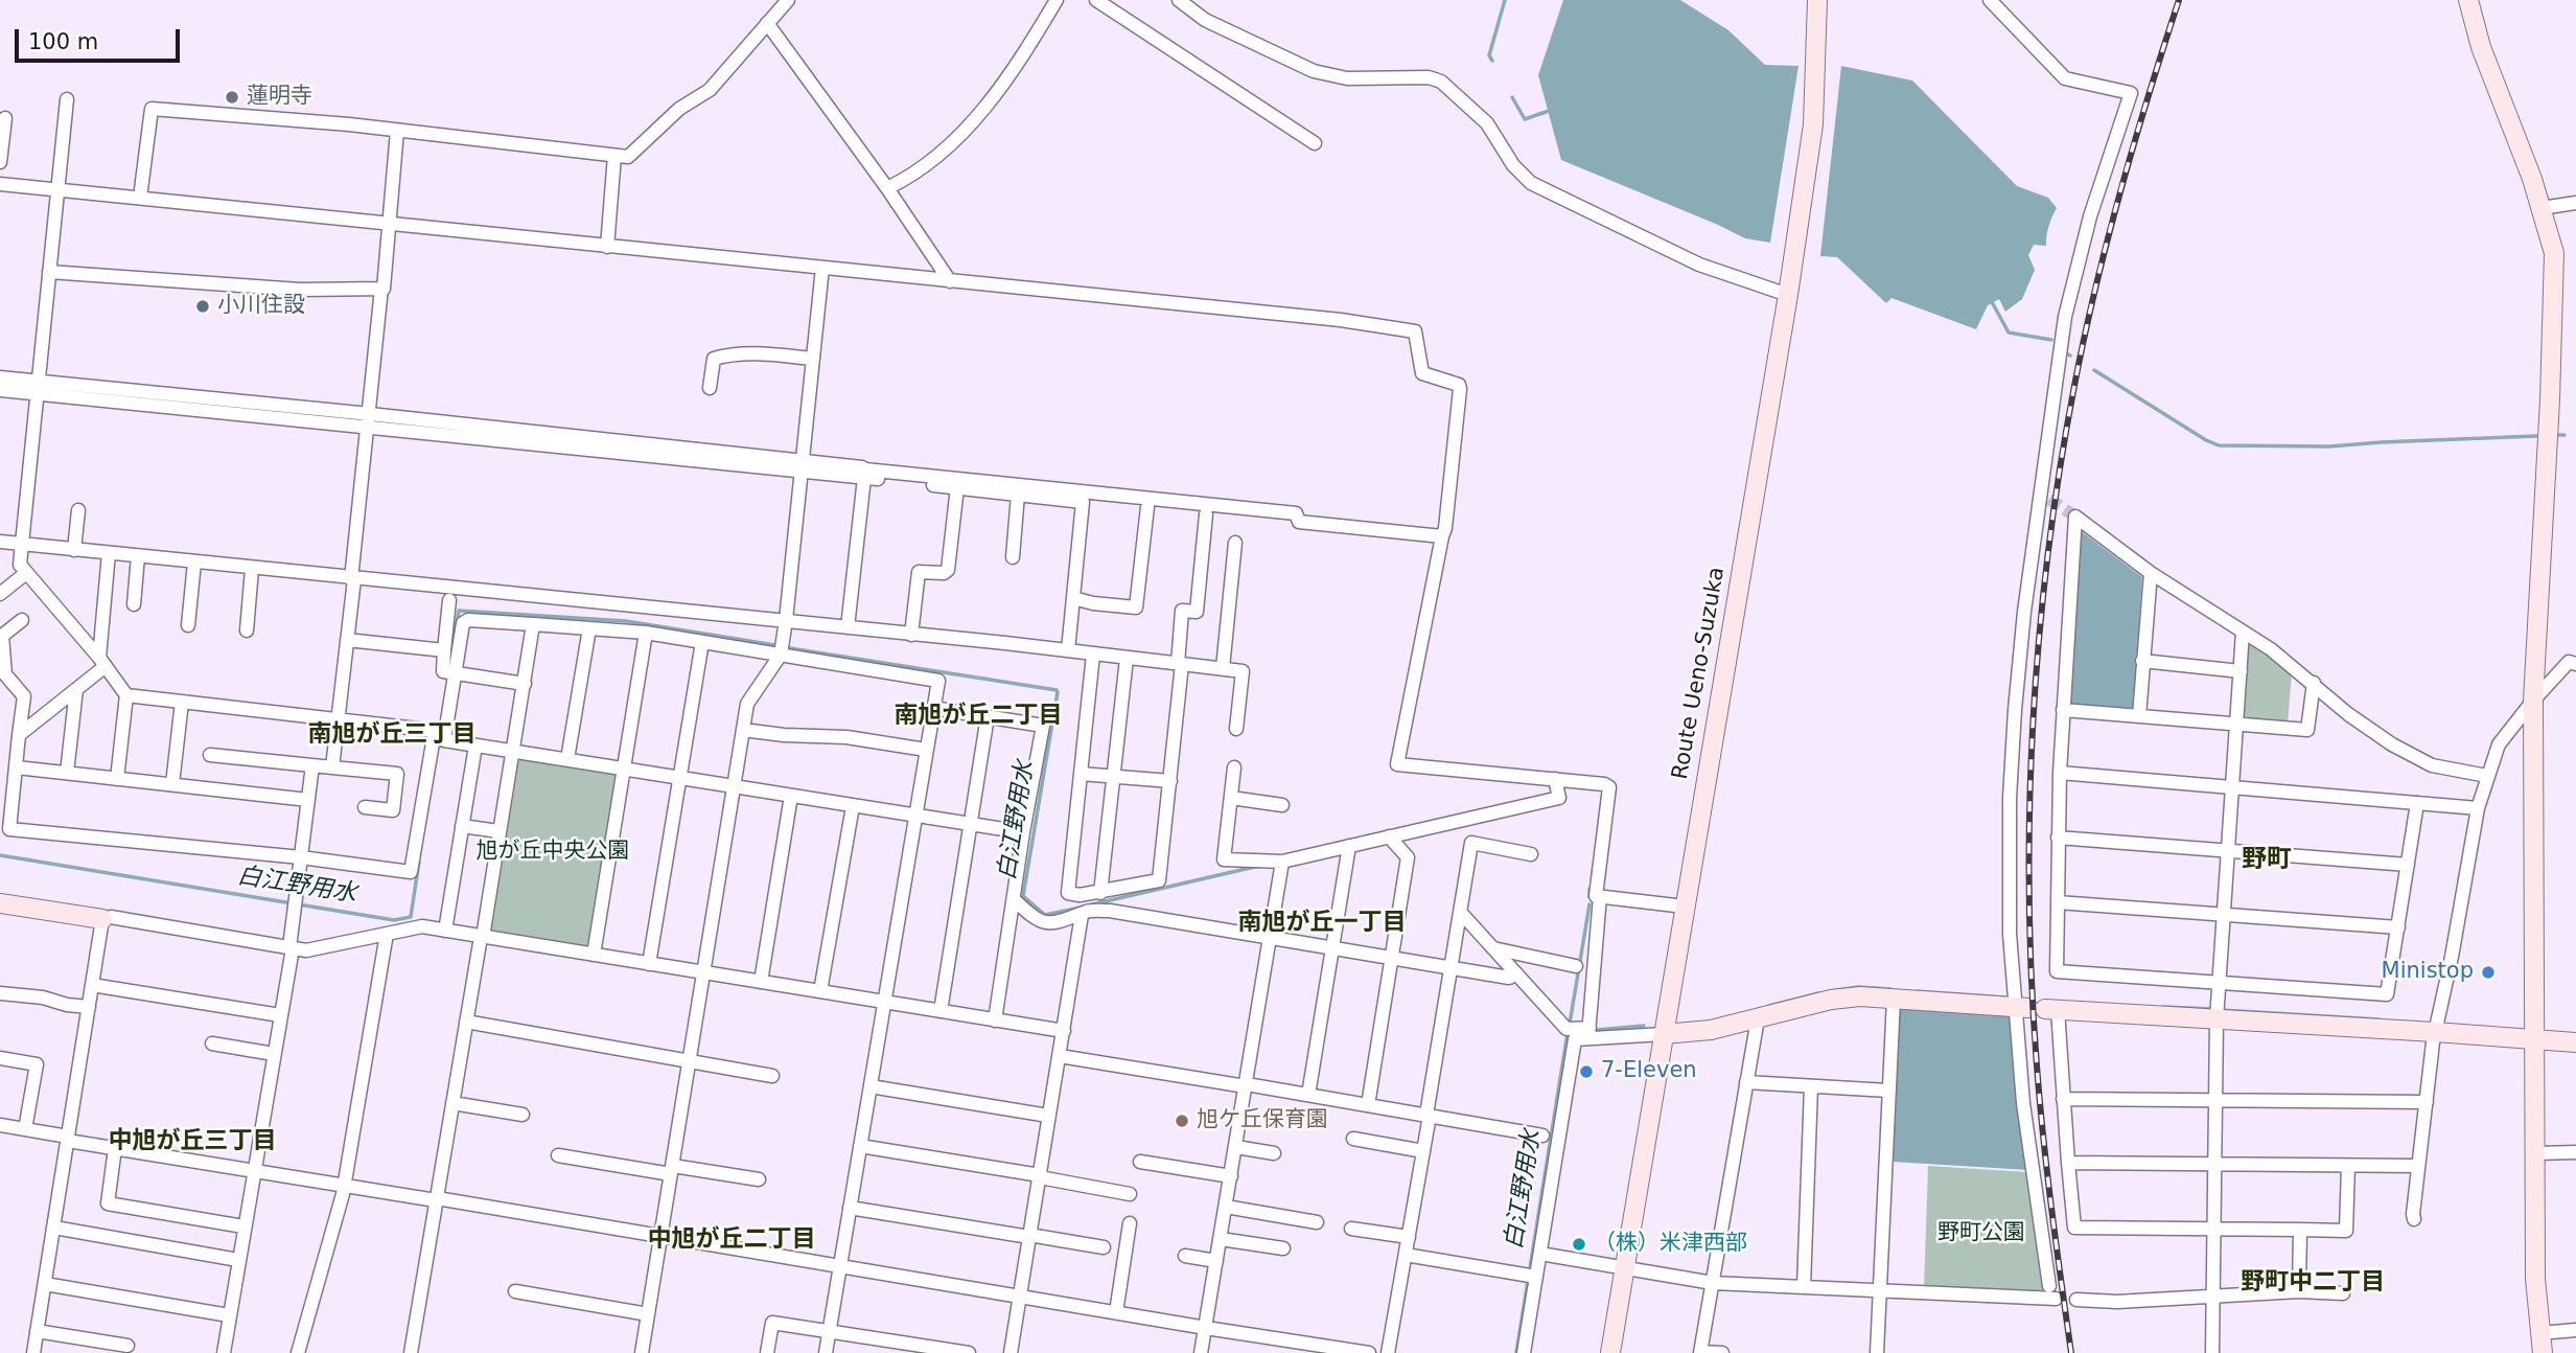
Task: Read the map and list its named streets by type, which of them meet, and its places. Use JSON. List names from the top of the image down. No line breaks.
{"streets":{"street":["Route Ueno-Suzuka"]},"districts":["南旭が丘二丁目","南旭が丘三丁目","野町","南旭が丘一丁目","中旭が丘三丁目","中旭が丘二丁目","野町中二丁目"],"water":["白江野用水"],"parks":["旭が丘中央公園","野町公園"],"places":["蓮明寺","小川住設","Ministop","7-Eleven","旭ケ丘保育園","（株）米津西部"],"scale_bar":"100 m"}
